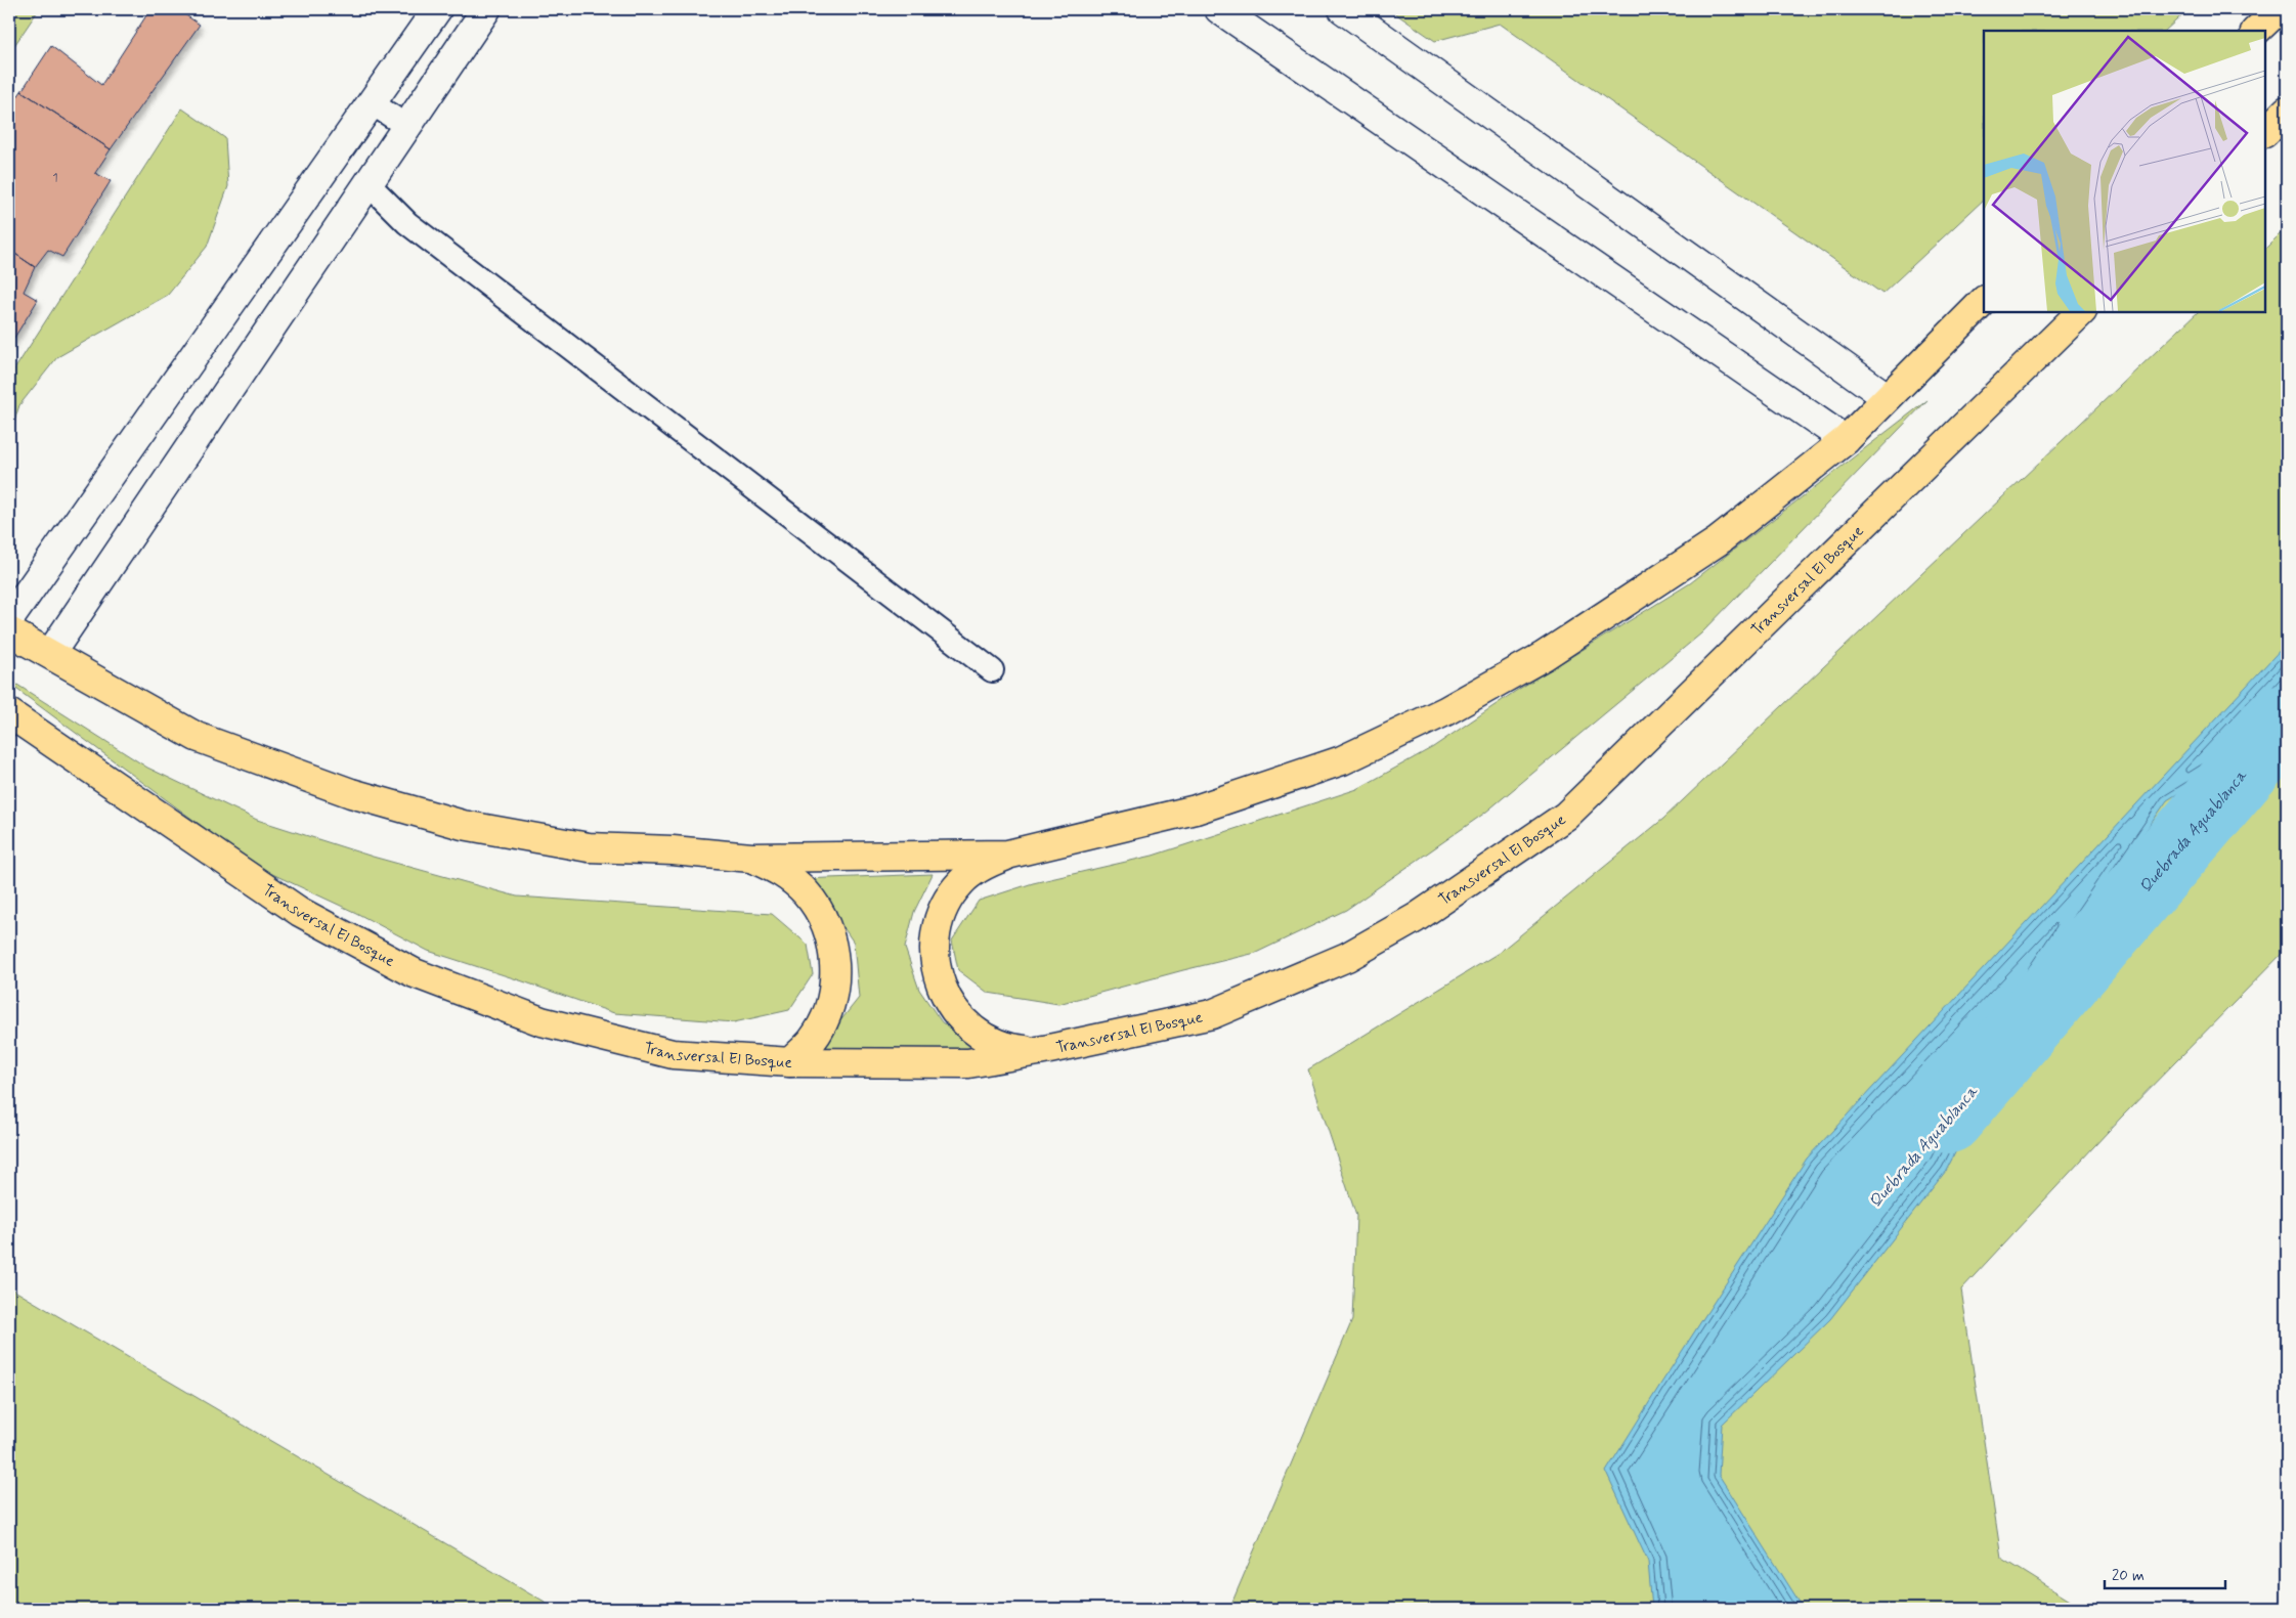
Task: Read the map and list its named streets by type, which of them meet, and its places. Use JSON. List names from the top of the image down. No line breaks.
{"streets":{"main road":["Transversal El Bosque"]},"water":["Quebrada Aguablanca"],"house_numbers":["1"],"scale_bar":"20 m"}
